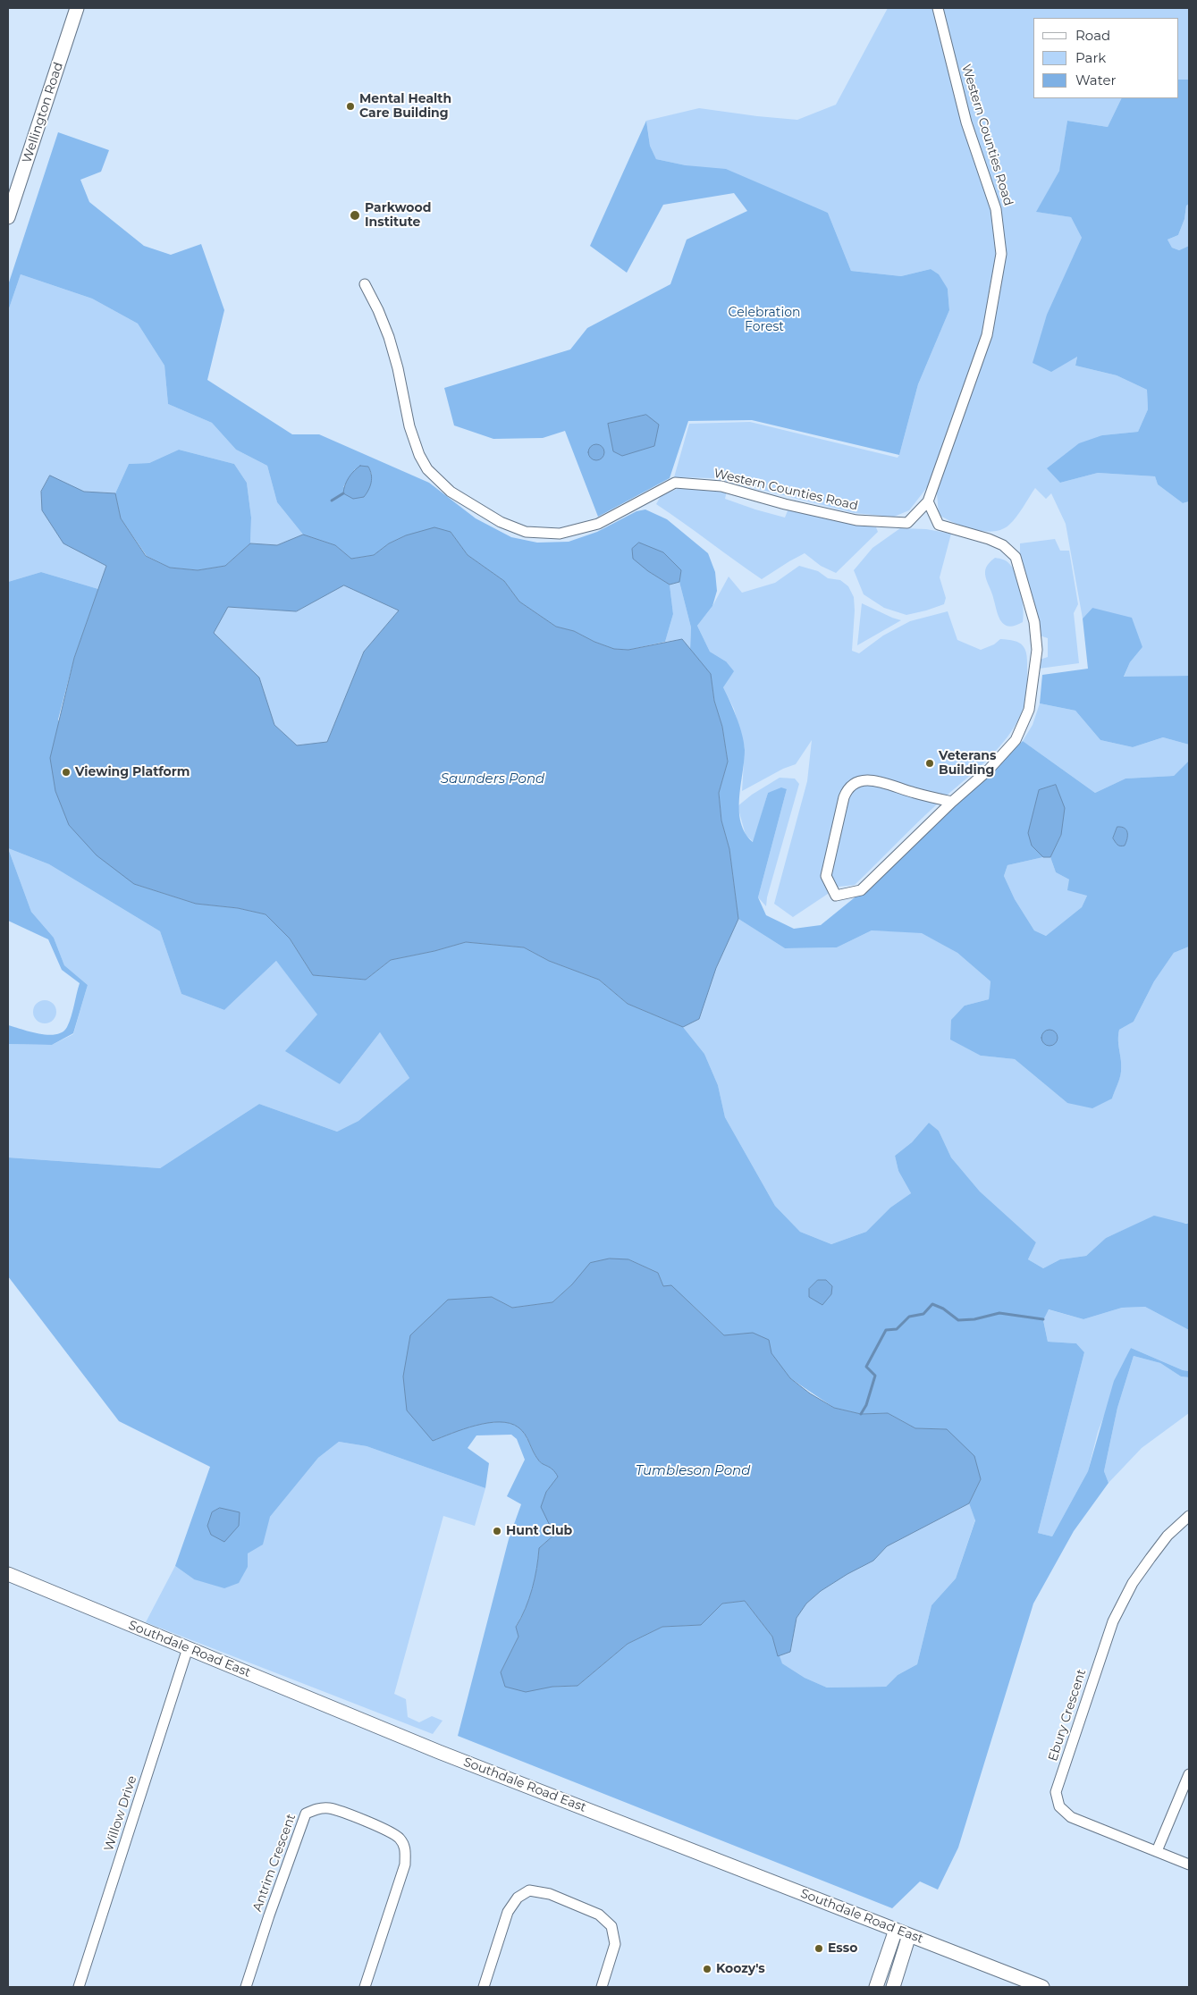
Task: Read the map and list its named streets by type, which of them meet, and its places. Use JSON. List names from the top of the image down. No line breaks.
{"streets":{"main road":["Wellington Road","Southdale Road East"],"street":["Western Counties Road","Ebury Crescent","Willow Drive","Antrim Crescent"]},"crossings":[["Southdale Road East","Willow Drive"]],"water":["Saunders Pond","Tumbleson Pond"],"parks":["Celebration Forest"],"places":["Mental Health Care Building","Parkwood Institute","Veterans Building","Viewing Platform","Hunt Club","Esso","Koozy's"],"legend":["Road","Park","Water"]}
